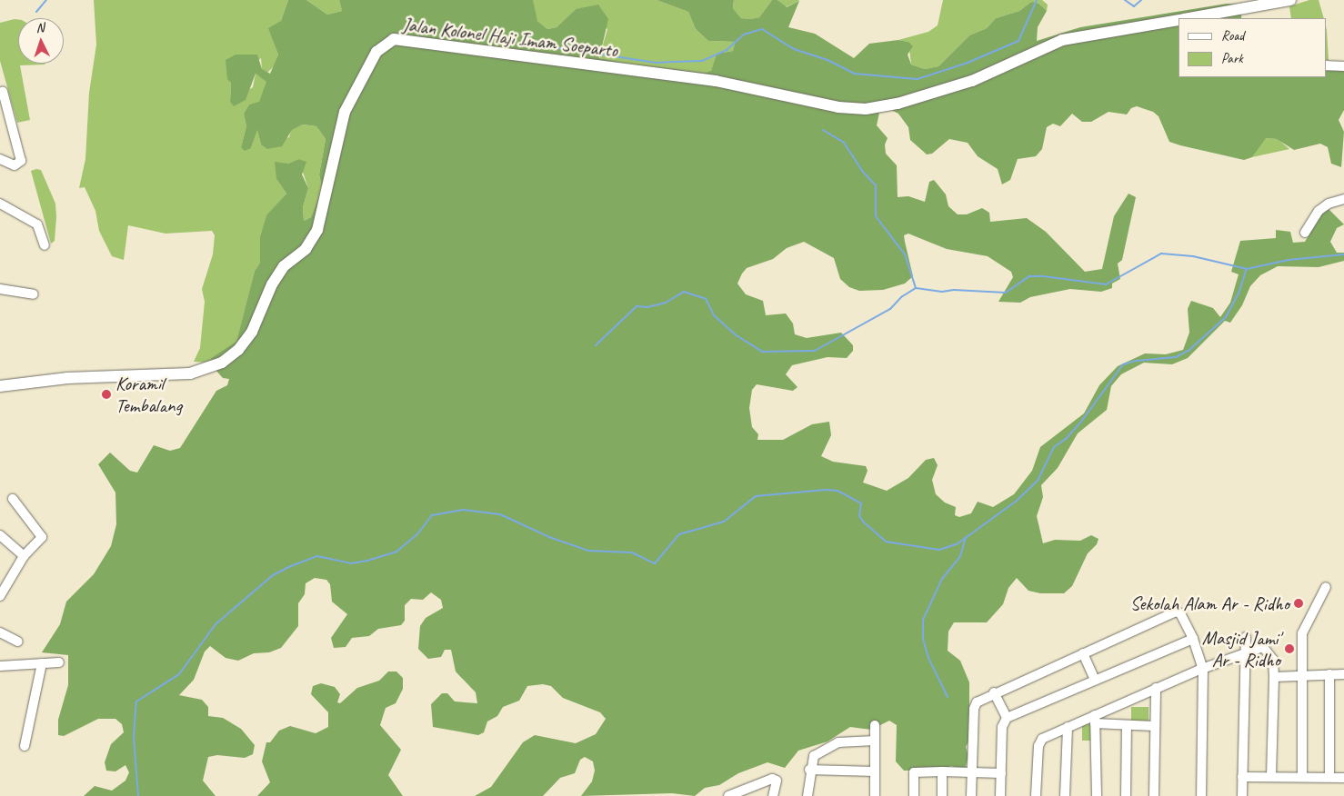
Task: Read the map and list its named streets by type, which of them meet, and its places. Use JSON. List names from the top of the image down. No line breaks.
{"streets":{"main road":["Jalan Kolonel Haji Imam Soeparto"]},"places":["Koramil Tembalang","Sekolah Alam Ar - Ridho","Masjid Jami' Ar - Ridho"],"legend":["Road","Park"],"north":"top"}
